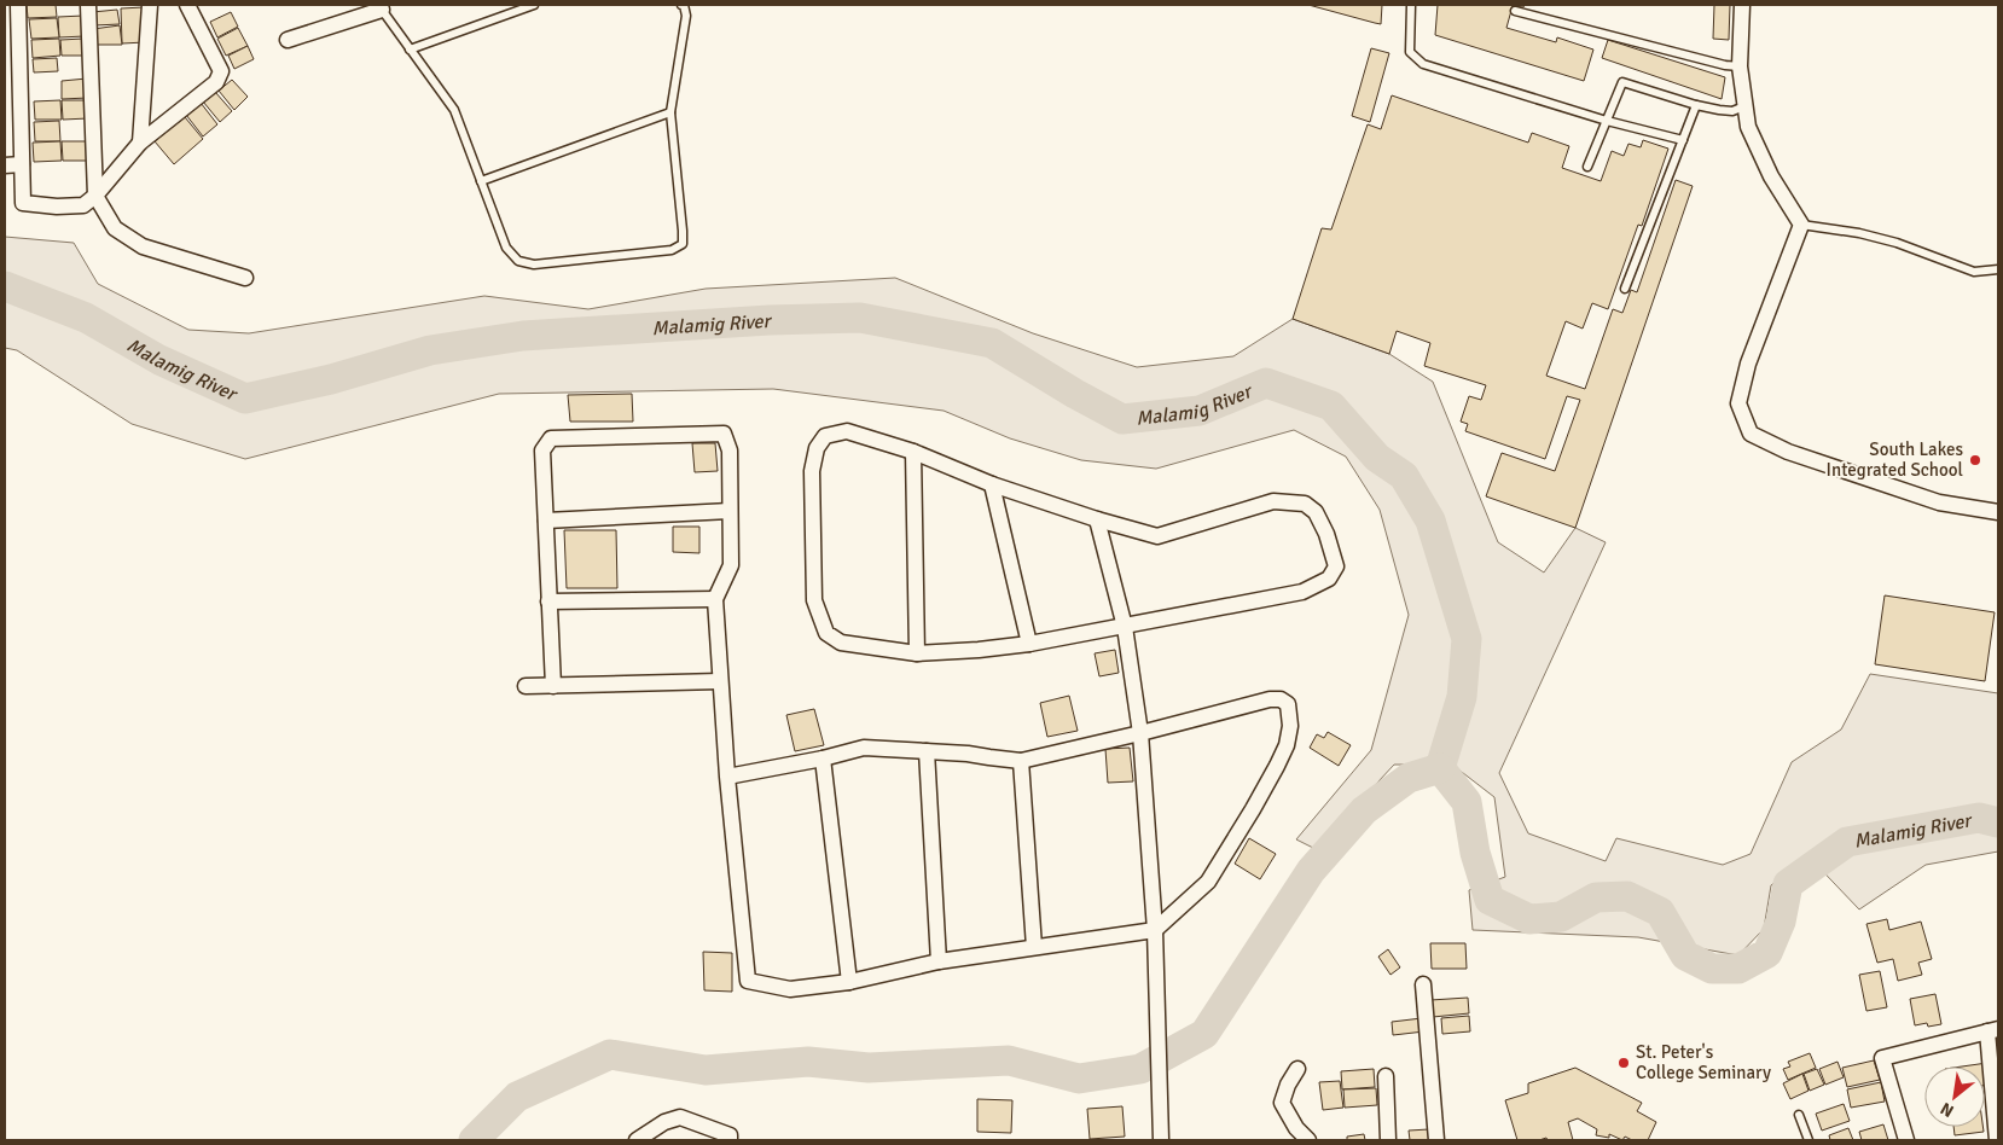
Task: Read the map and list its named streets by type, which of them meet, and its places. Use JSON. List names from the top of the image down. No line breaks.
{"water":["Malamig River"],"places":["South Lakes Integrated School","St. Peter's College Seminary"],"north":"bottom left"}
